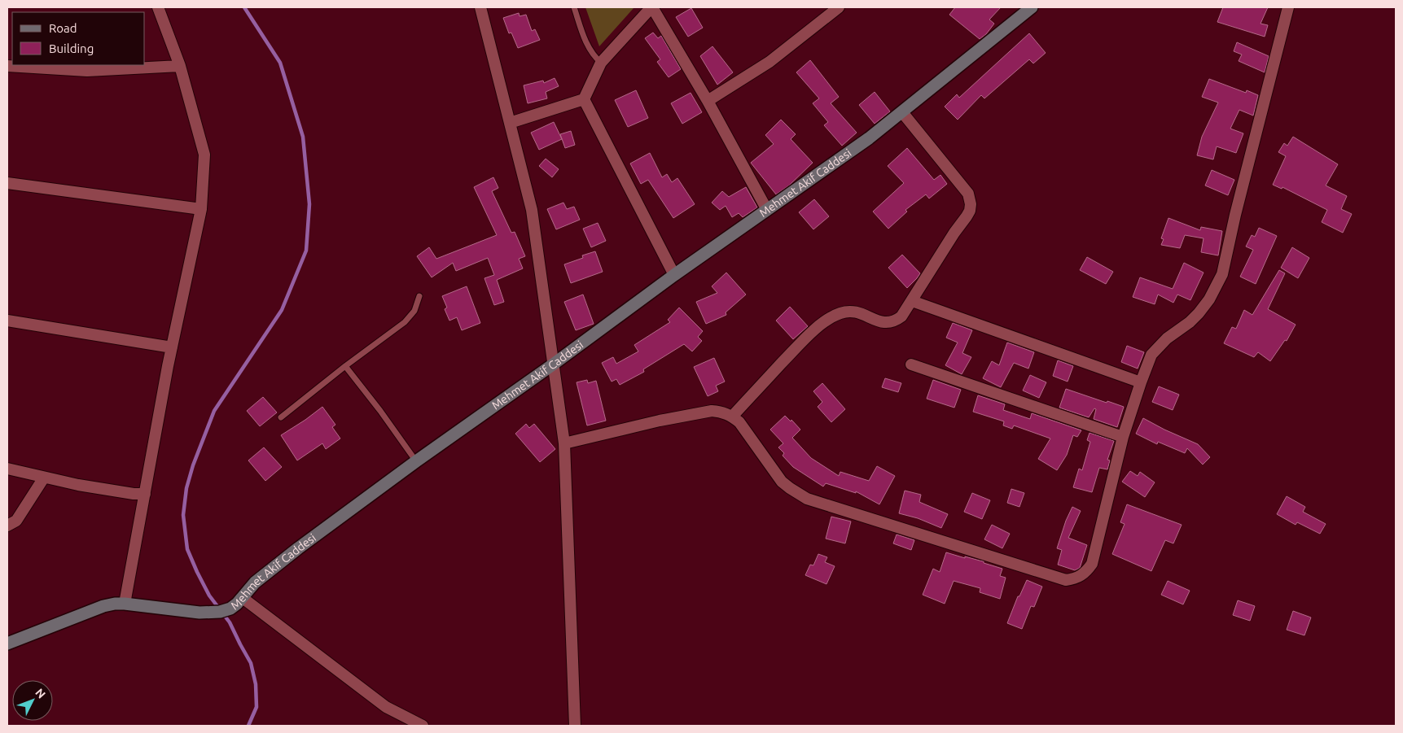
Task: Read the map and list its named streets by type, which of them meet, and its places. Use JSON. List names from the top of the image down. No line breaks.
{"streets":{"street":["Mehmet Akif Caddesi"]},"legend":["Road","Building"],"north":"top right"}
